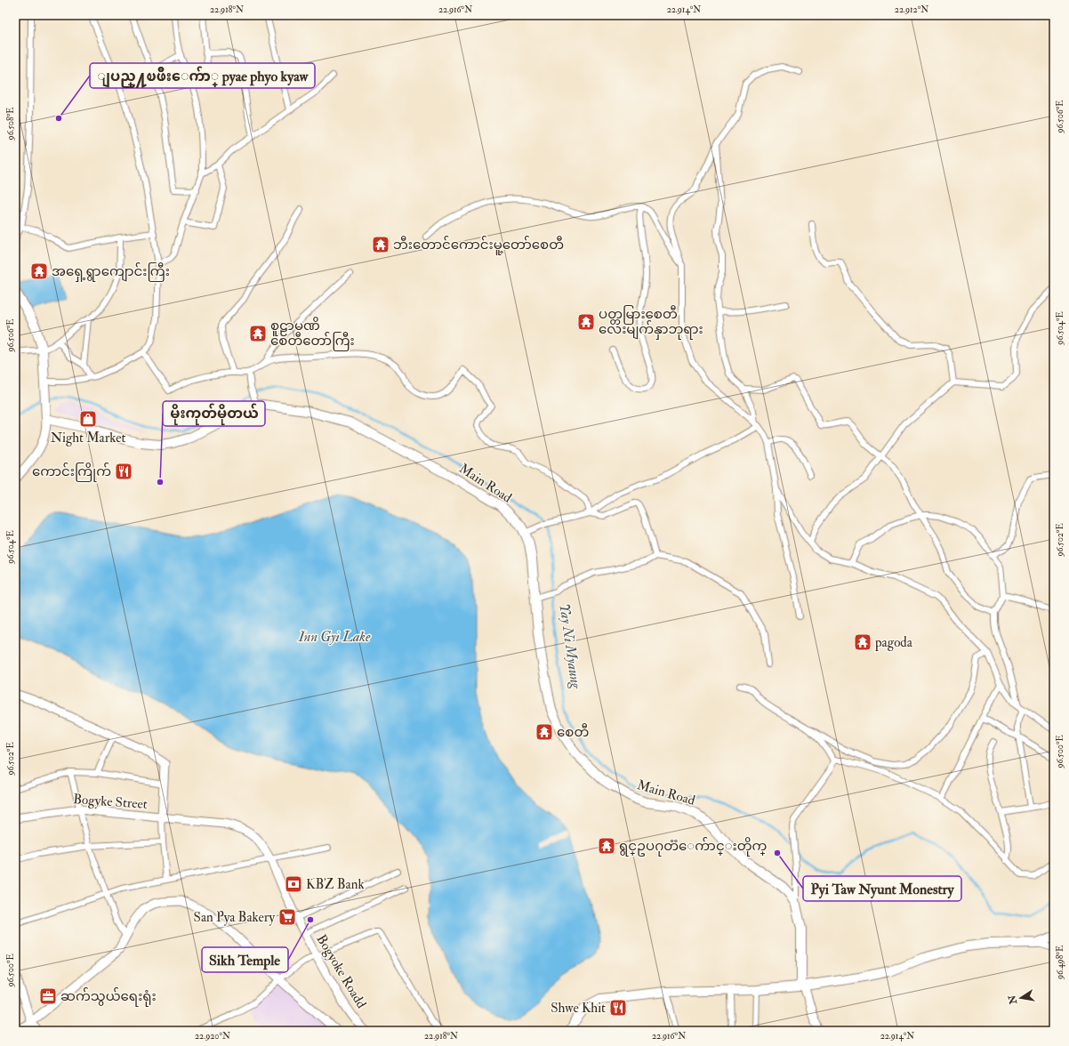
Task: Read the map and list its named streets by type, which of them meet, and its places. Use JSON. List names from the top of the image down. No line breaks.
{"streets":{"main road":["Main Road"],"street":["Bogyke Street","Bogyoke Roadd"]},"crossings":[["Bogyke Street","Bogyoke Roadd"]],"water":["Inn Gyi Lake","Yay Ni Myaung"],"places":{"other":["ျပည္႔ၿဖိဳးေက်ာ္ pyae phyo kyaw","မိုးကုတ်မိုတယ်","Pyi Taw Nyunt Monestry","Sikh Temple"],"temple":["ဘီးတောင်ကောင်းမူ့တော်စေတီ","အရှေ့ရွာကျောင်းကြီး","ပတ္တမြား‌စေတီ‌ လေးမျက်နှာဘုရား","စူဠာမဏိ စေတီတော်ကြီး","pagoda","စေတီ","ရွင္ဥပဂုတၱေက်ာင္းတိုက္"],"shop":["Night Market"],"restaurant":["ကောင်းကြိုက်","Shwe Khit"],"bank":["KBZ Bank"],"supermarket":["San Pya Bakery"],"office":["ဆက်သွယ်ရေးရုံး"]},"north":"left","coordinates":["22.918°N","22.916°N","22.914°N","22.912°N","96.506°E","96.508°E","96.504°E","96.502°E","96.500°E","96.498°E","22.920°N"]}
